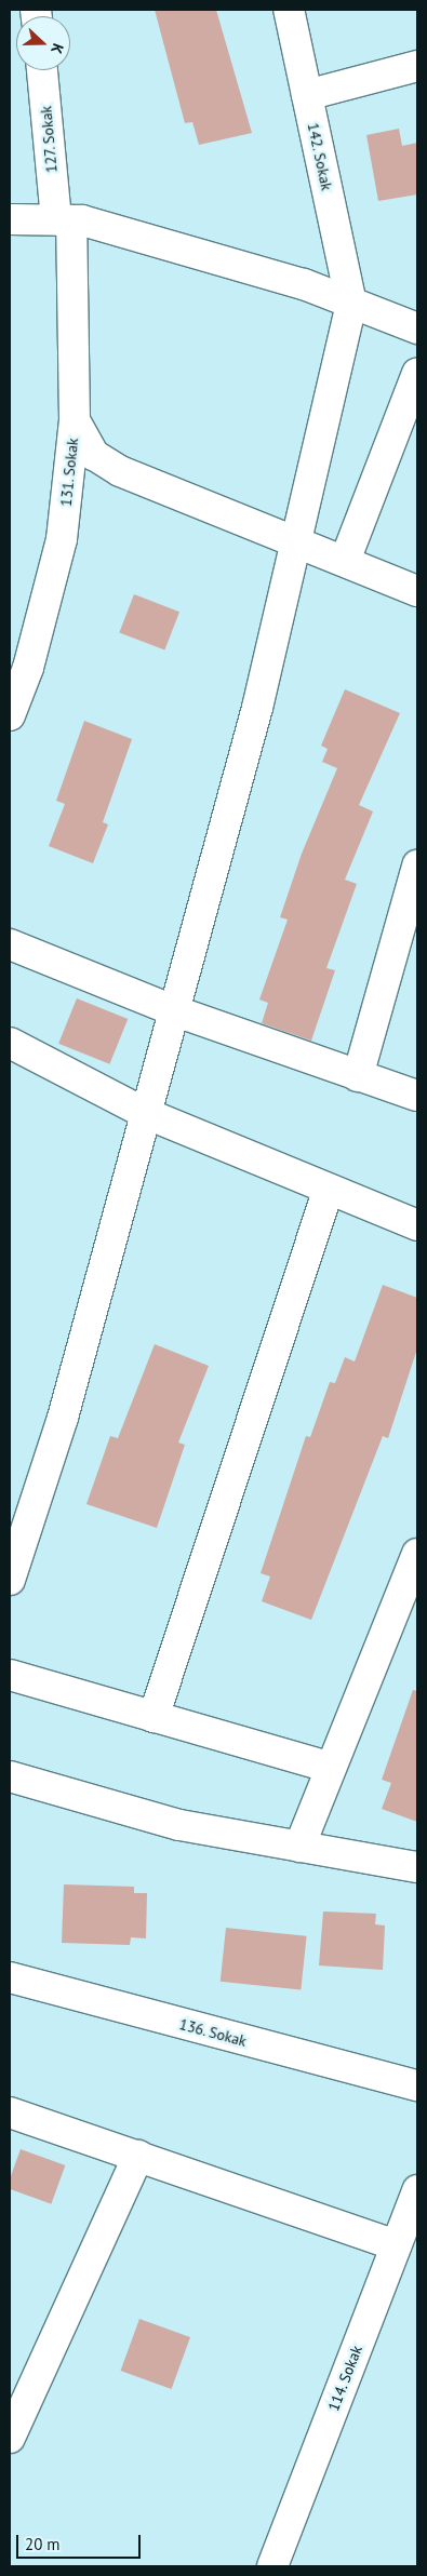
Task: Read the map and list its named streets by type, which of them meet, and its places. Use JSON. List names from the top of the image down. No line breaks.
{"streets":{"street":["127. Sokak","142. Sokak","131. Sokak","136. Sokak","114. Sokak"]},"crossings":[["127. Sokak","131. Sokak"]],"scale_bar":"20 m","north":"right"}
